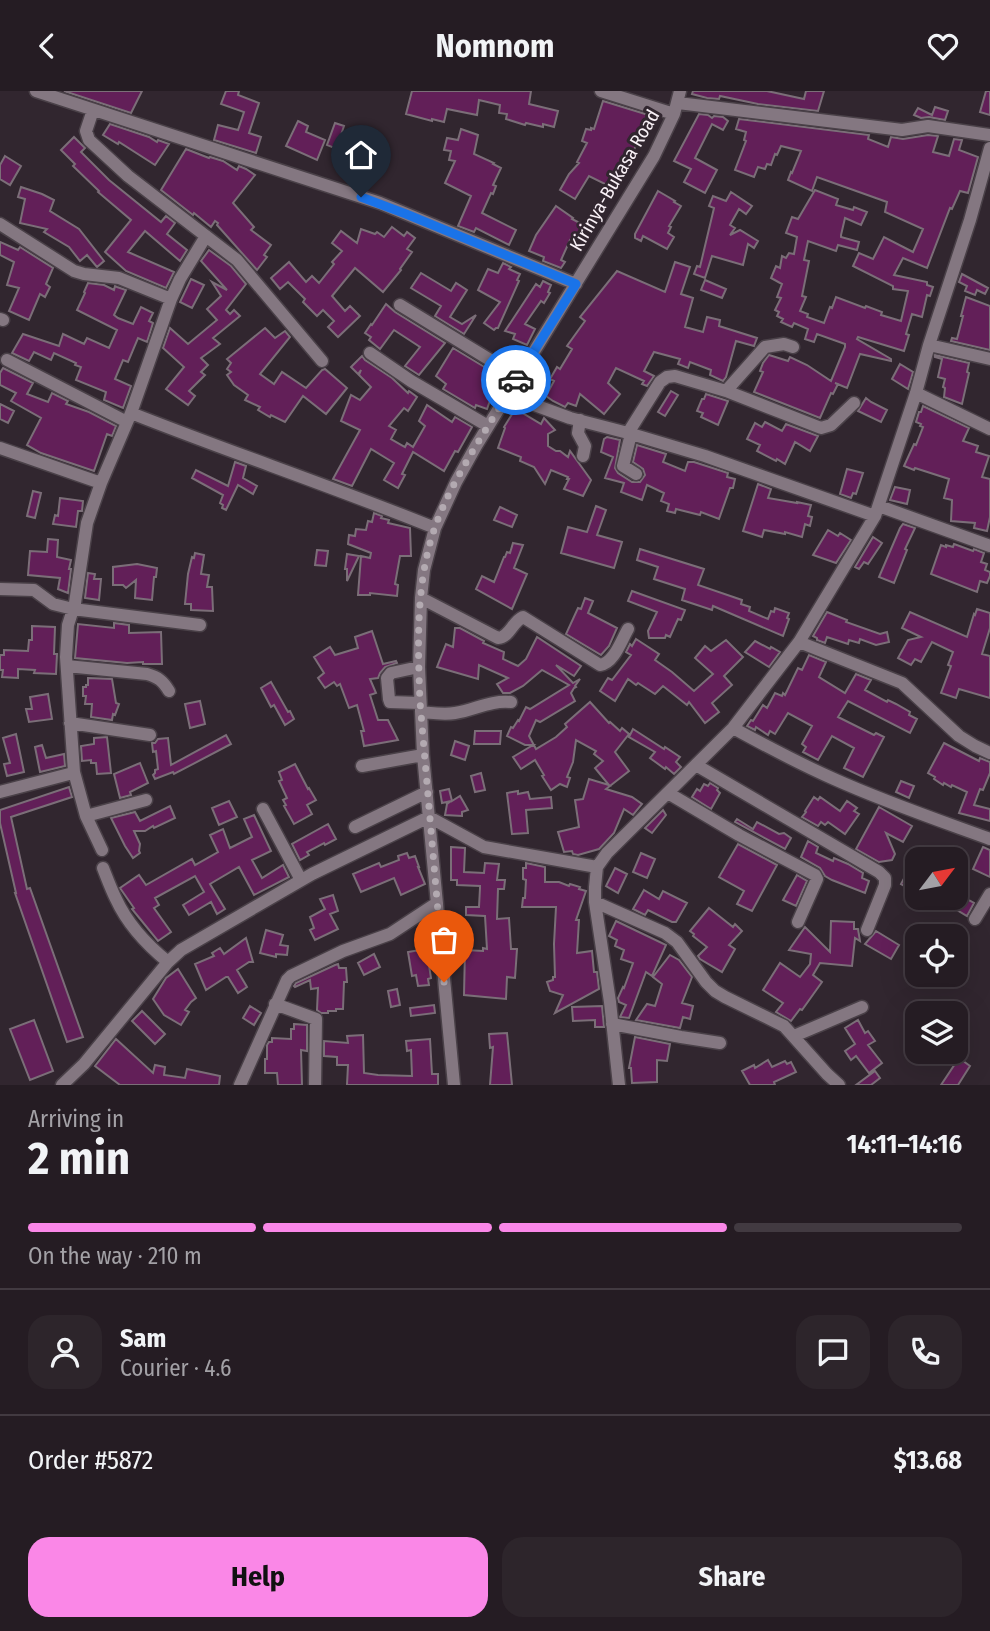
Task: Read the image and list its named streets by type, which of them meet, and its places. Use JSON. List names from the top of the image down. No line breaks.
{"streets":{"street":["Kirinya-Bukasa Road"]},"north":"top right","page":{"header":"Nomnom","heading":["2 min","Arriving in","14:11–14:16"],"panel":["Sam","Courier · 4.6","Order #5872","$13.68"],"bar":"On the way · 210 m","buttons":["Help","Share"]}}
